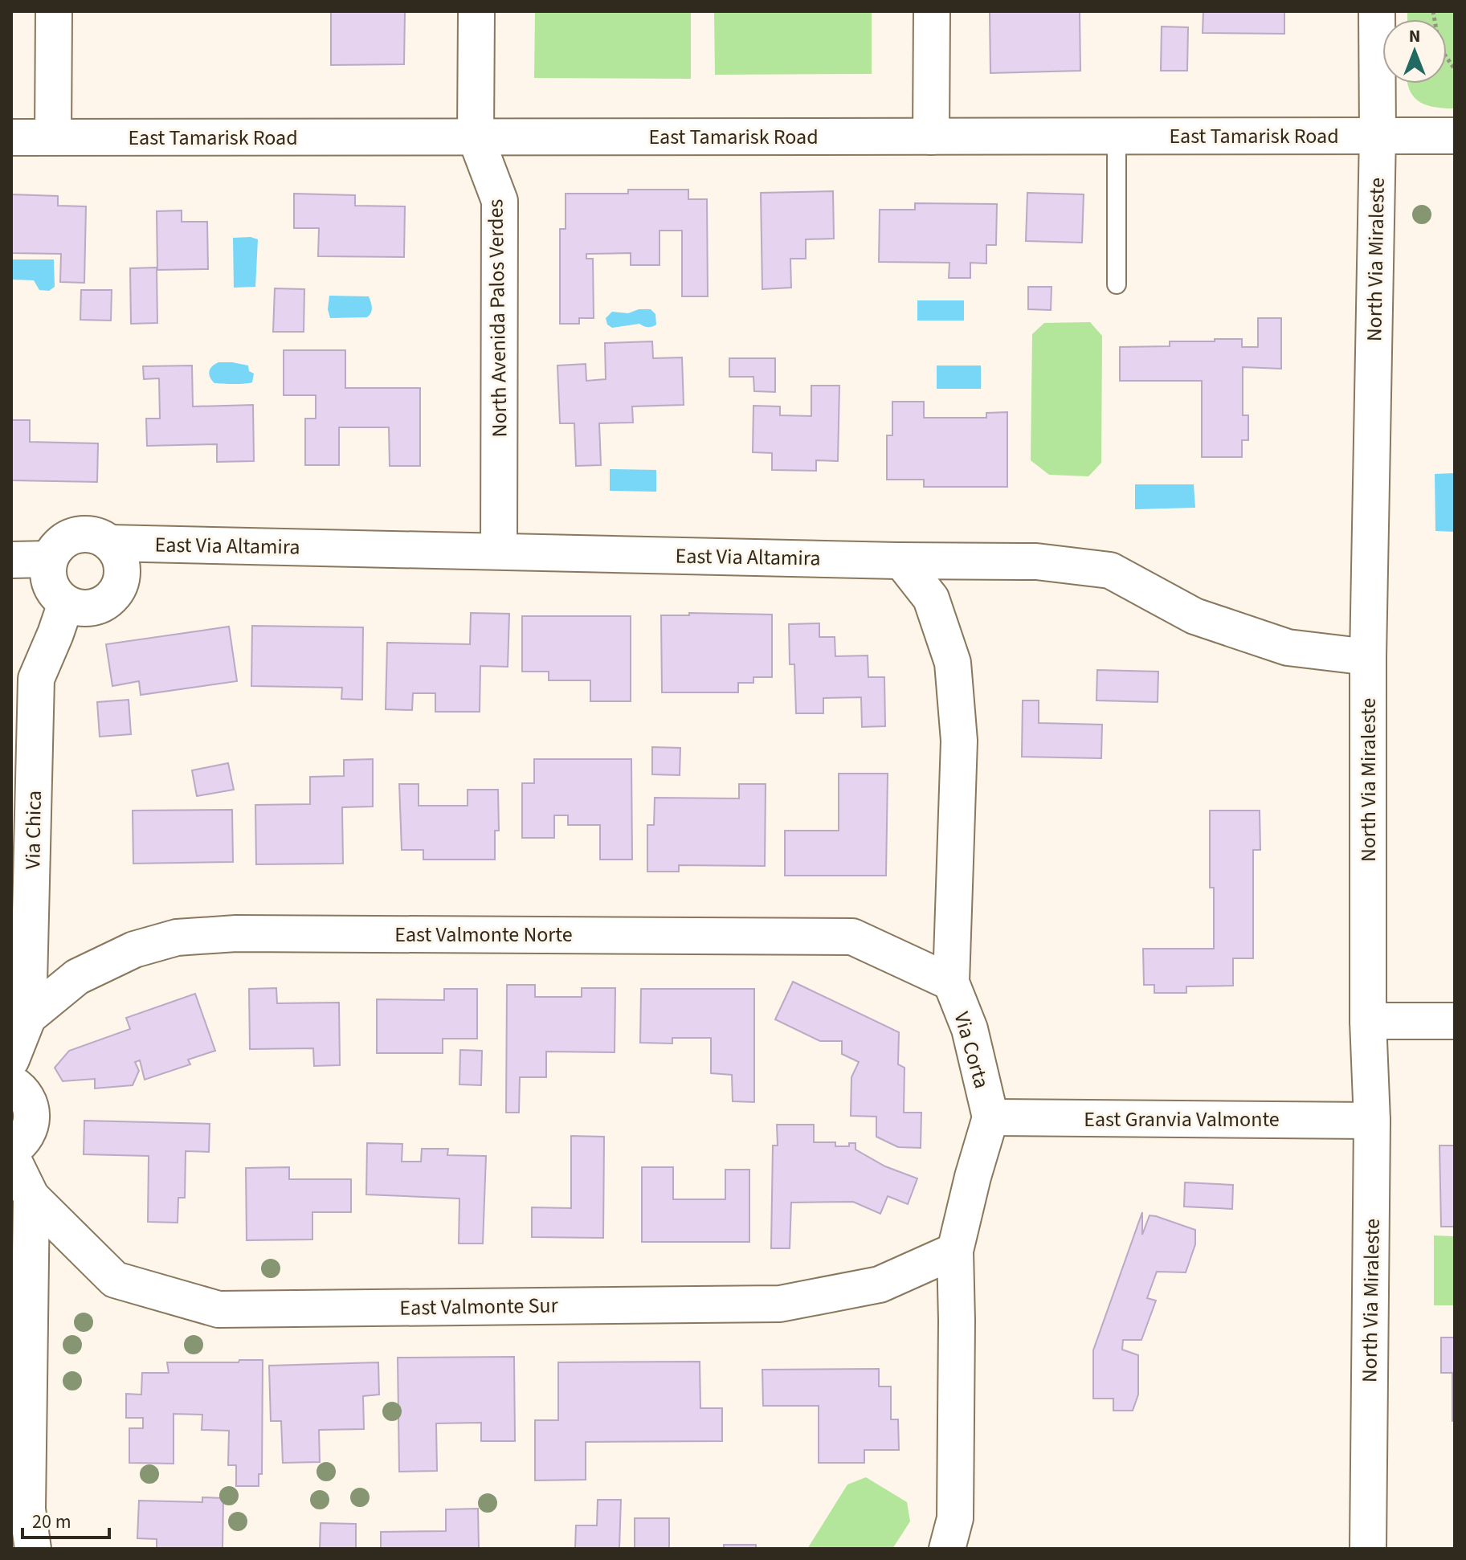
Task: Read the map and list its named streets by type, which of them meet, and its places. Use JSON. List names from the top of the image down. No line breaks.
{"streets":{"street":["East Tamarisk Road","North Via Miraleste","North Avenida Palos Verdes","East Via Altamira","Via Chica","East Valmonte Norte","Via Corta","East Granvia Valmonte","East Valmonte Sur"]},"crossings":[["East Tamarisk Road","North Via Miraleste"],["East Tamarisk Road","North Avenida Palos Verdes"],["North Via Miraleste","East Via Altamira"],["North Via Miraleste","East Granvia Valmonte"],["North Avenida Palos Verdes","East Via Altamira"],["East Via Altamira","Via Chica"],["East Via Altamira","Via Corta"],["Via Chica","East Valmonte Norte"],["East Valmonte Norte","Via Corta"],["Via Corta","East Granvia Valmonte"],["Via Corta","East Valmonte Sur"]],"scale_bar":"20 m","north":"top"}
